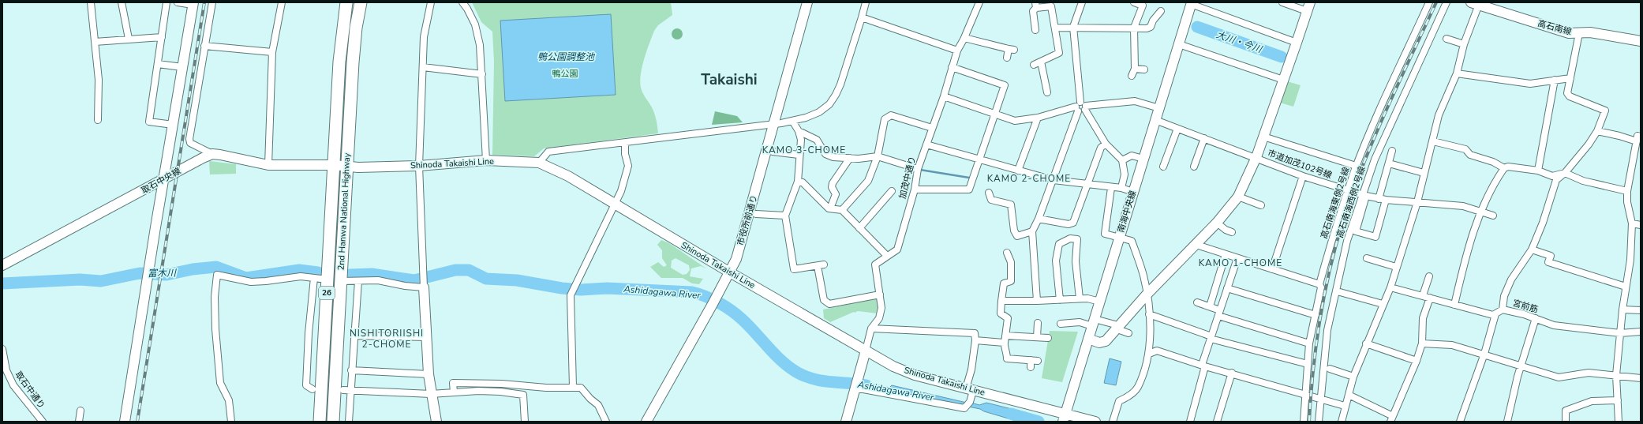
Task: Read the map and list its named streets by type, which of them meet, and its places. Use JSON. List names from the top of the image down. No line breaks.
{"streets":{"highway":["2nd Hanwa National Highway","26"],"street":["高石南線","Shinoda Takaishi Line","市道加茂102号線","加茂中通り","取石中央線","高石南海西側2号線","高石南海東側2号線","南海中央線","市役所前通り","宮前筋","取石中通り"]},"crossings":[["Shinoda Takaishi Line","加茂中通り"],["Shinoda Takaishi Line","2nd Hanwa National Highway"],["Shinoda Takaishi Line","南海中央線"],["Shinoda Takaishi Line","市役所前通り"],["市道加茂102号線","高石南海西側2号線"],["市道加茂102号線","高石南海東側2号線"],["市道加茂102号線","南海中央線"]],"districts":["Takaishi","KAMO 3-CHOME","KAMO 2-CHOME","KAMO 1-CHOME","NISHITORIISHI 2-CHOME"],"water":["大川・今川","鴨公園調整池","富木川","Ashidagawa River"],"parks":["鴨公園"]}
